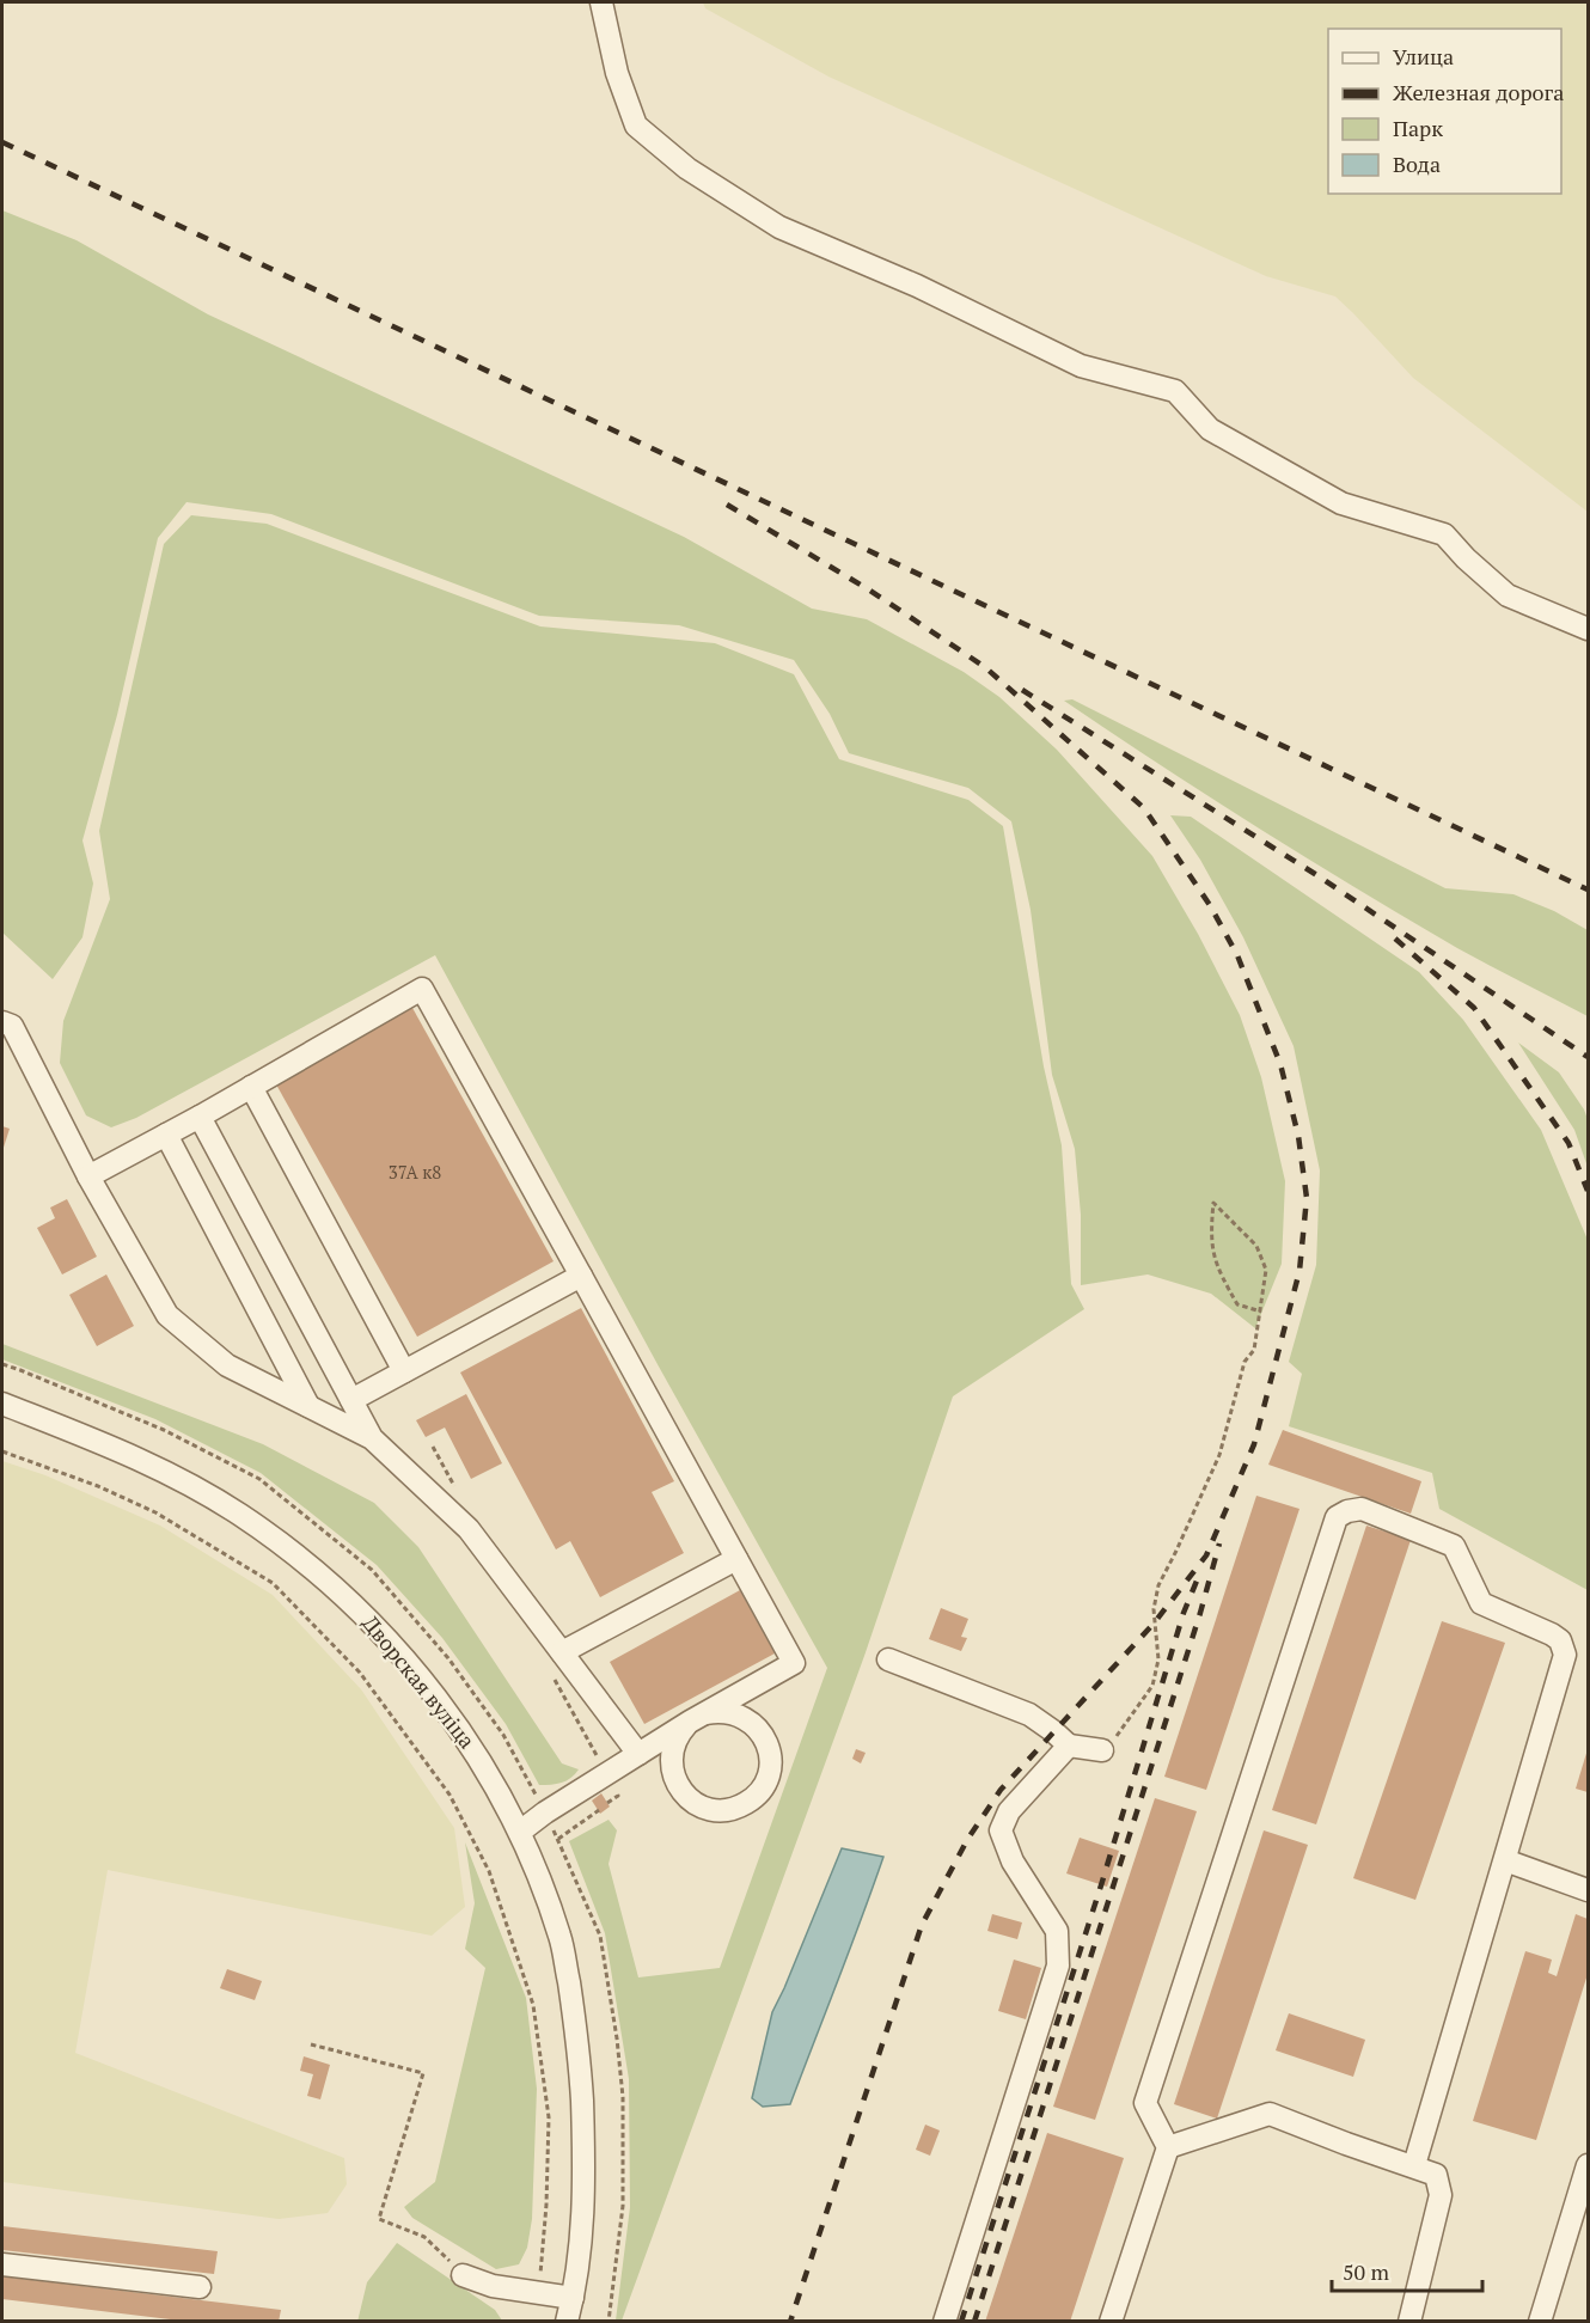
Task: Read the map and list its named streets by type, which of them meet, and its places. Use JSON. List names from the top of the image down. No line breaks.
{"streets":{"street":["Дворская вуліца"]},"house_numbers":["37А к8"],"legend":["Улица","Железная дорога","Парк","Вода"],"scale_bar":"50 m"}
